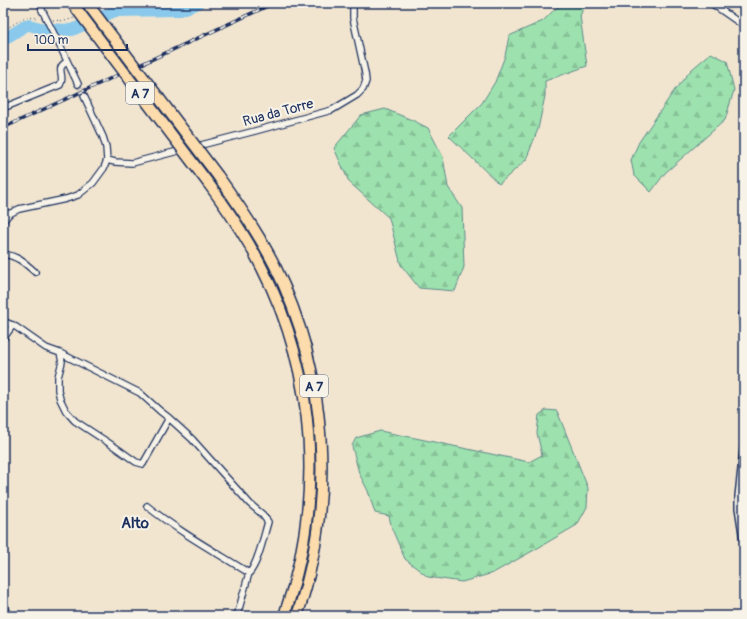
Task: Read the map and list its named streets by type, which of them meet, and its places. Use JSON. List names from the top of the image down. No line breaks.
{"streets":{"highway":["A 7"],"street":["Rua da Torre"]},"districts":["Alto"],"scale_bar":"100 m"}
